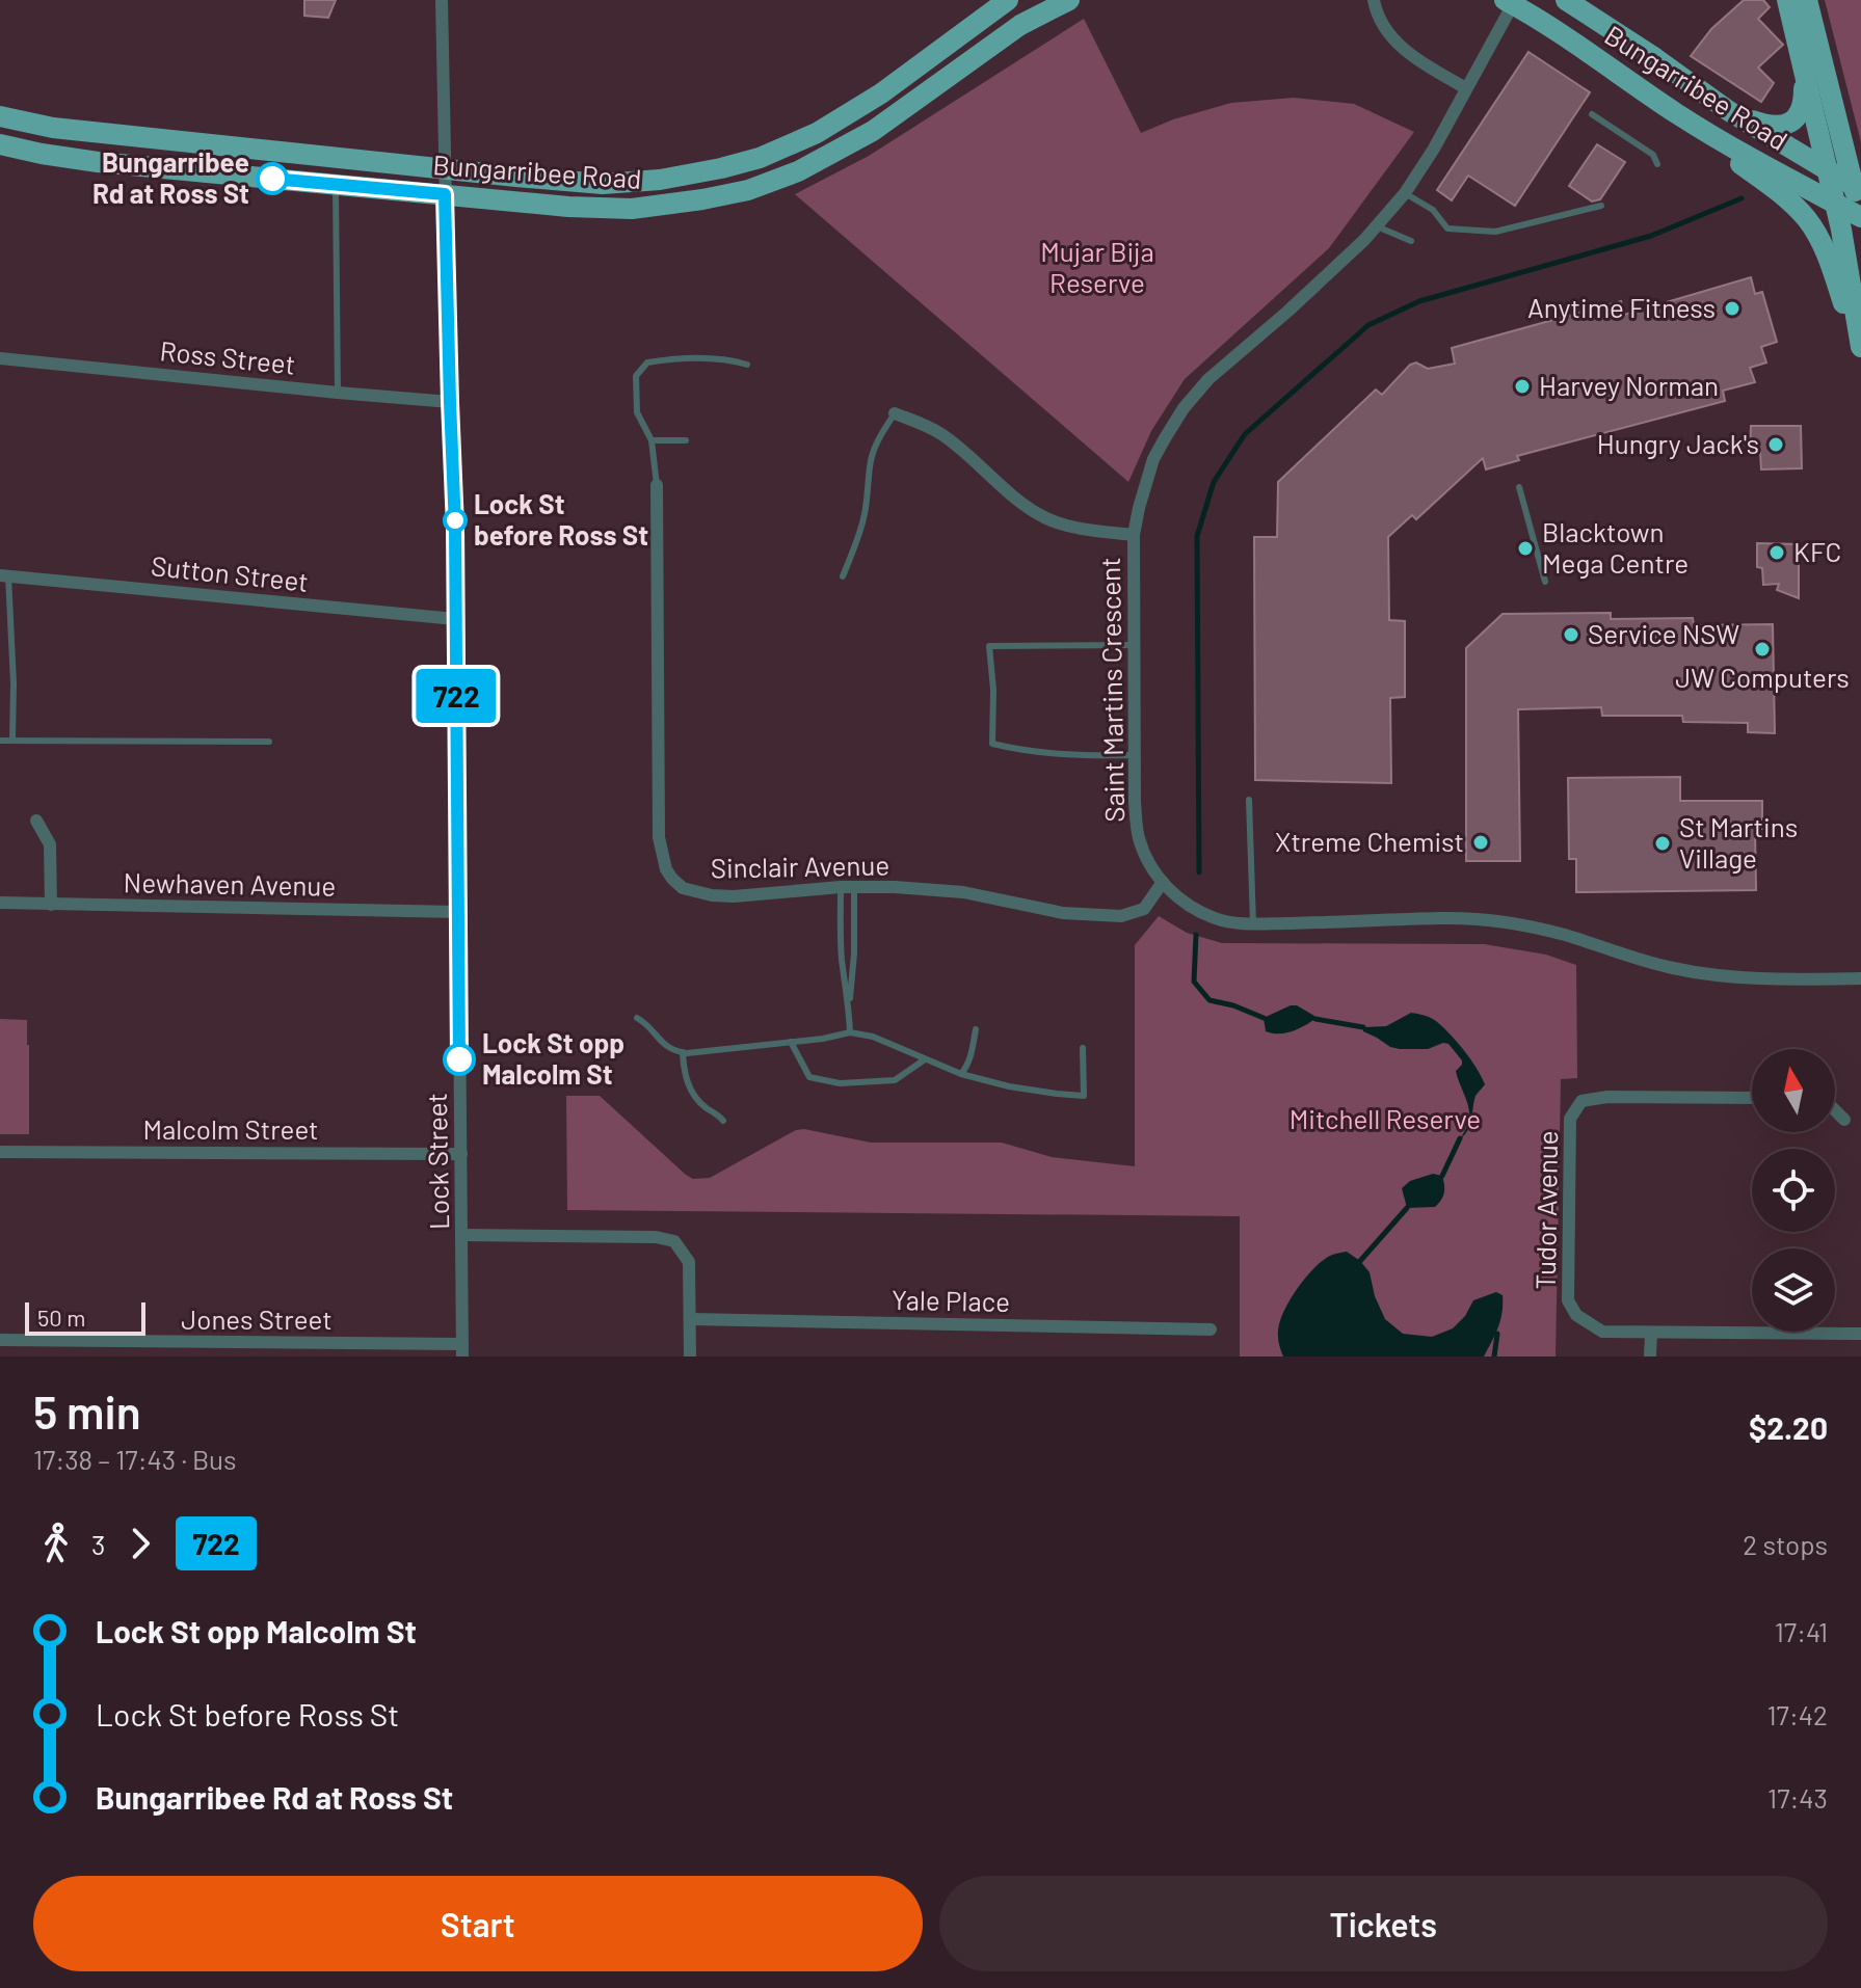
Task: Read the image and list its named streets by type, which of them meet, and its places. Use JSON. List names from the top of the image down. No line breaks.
{"streets":{"main road":["Bungarribee Road"],"street":["Ross Street","Sutton Street","Saint Martins Crescent","Sinclair Avenue","Newhaven Avenue","Malcolm Street","Lock Street","Tudor Avenue","Yale Place","Jones Street"]},"crossings":[["Bungarribee Road","Saint Martins Crescent"],["Bungarribee Road","Lock Street"],["Ross Street","Lock Street"],["Sutton Street","Lock Street"],["Saint Martins Crescent","Sinclair Avenue"],["Newhaven Avenue","Lock Street"],["Malcolm Street","Lock Street"],["Lock Street","Jones Street"]],"parks":["Mujar Bija Reserve","Mitchell Reserve"],"places":["Bungarribee Rd at Ross St","Anytime Fitness","Harvey Norman","Hungry Jack's","Lock St before Ross St","Blacktown Mega Centre","KFC","Service NSW","JW Computers","Xtreme Chemist","St Martins Village","Lock St opp Malcolm St"],"lines":["bus line 722"],"scale_bar":"50 m","north":"top","page":{"on_map":"722","scale":"50 m","heading":["5 min","17:38 – 17:43 · Bus","$2.20"],"legs":["3","722","2 stops"],"list":[{"name":"Lock St opp Malcolm St","value":"17:41"},{"name":"Lock St before Ross St","value":"17:42"},{"name":"Bungarribee Rd at Ross St","value":"17:43"}],"buttons":["Start","Tickets"]}}
